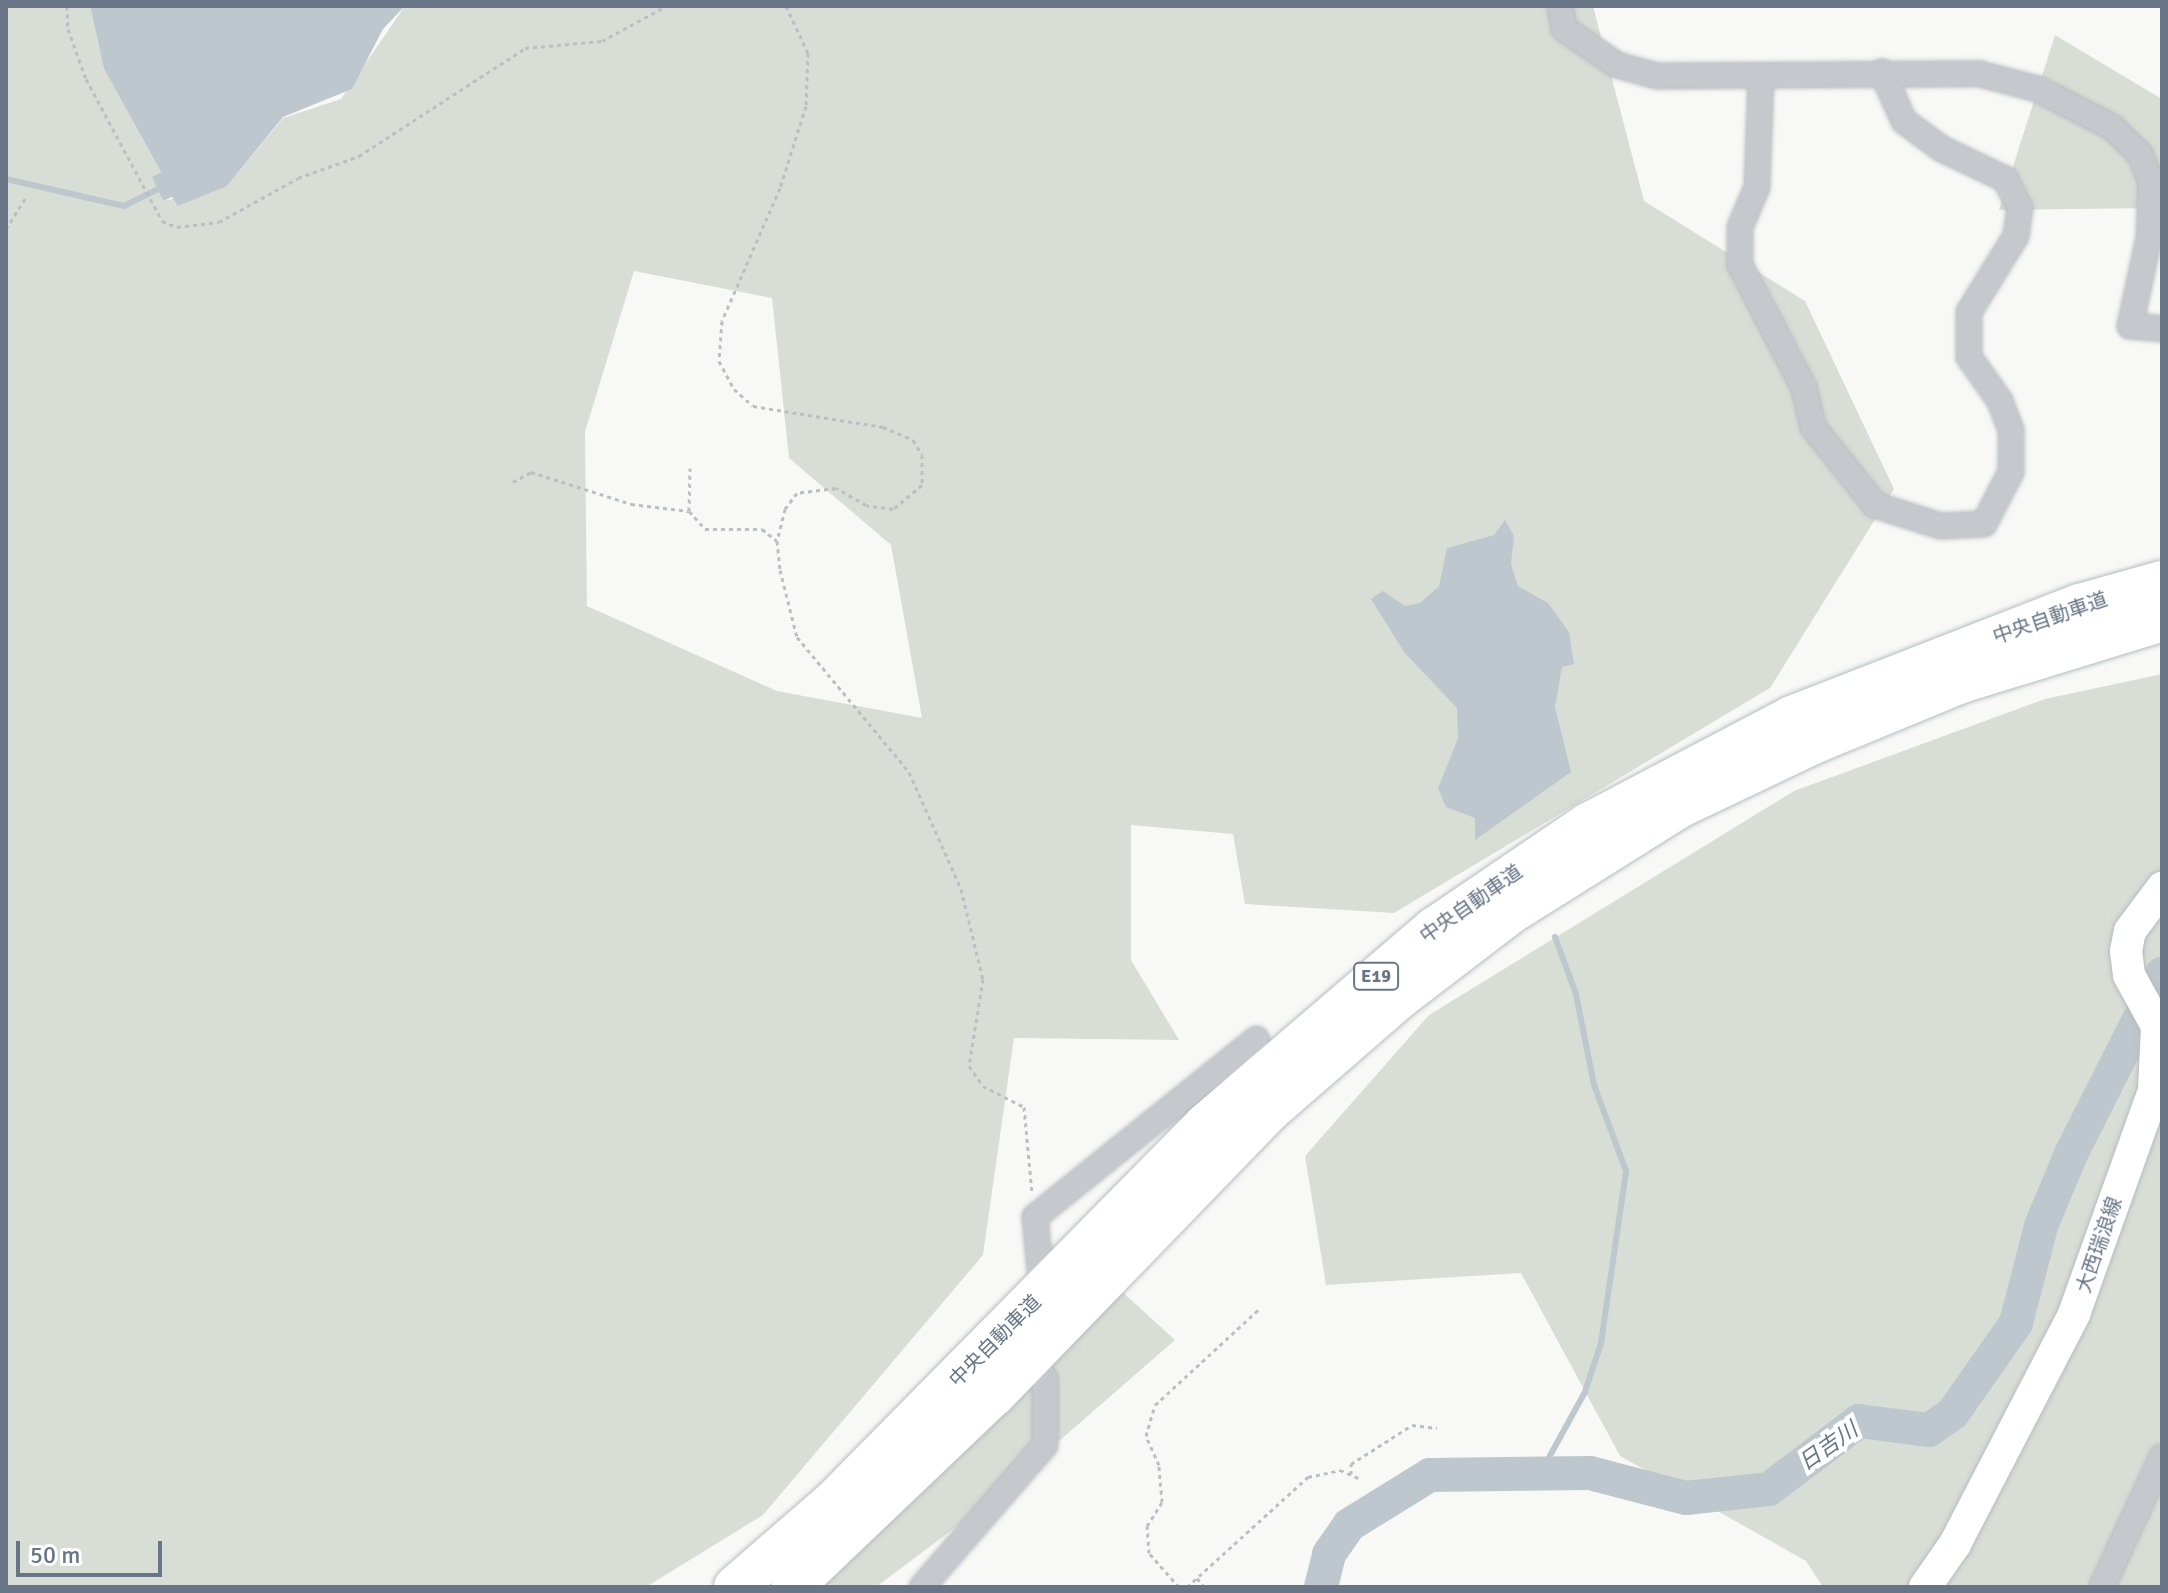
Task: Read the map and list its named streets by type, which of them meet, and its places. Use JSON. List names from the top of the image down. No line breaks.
{"streets":{"highway":["中央自動車道","E19"],"main road":["大西瑞浪線"]},"water":["日吉川"],"scale_bar":"50 m"}
